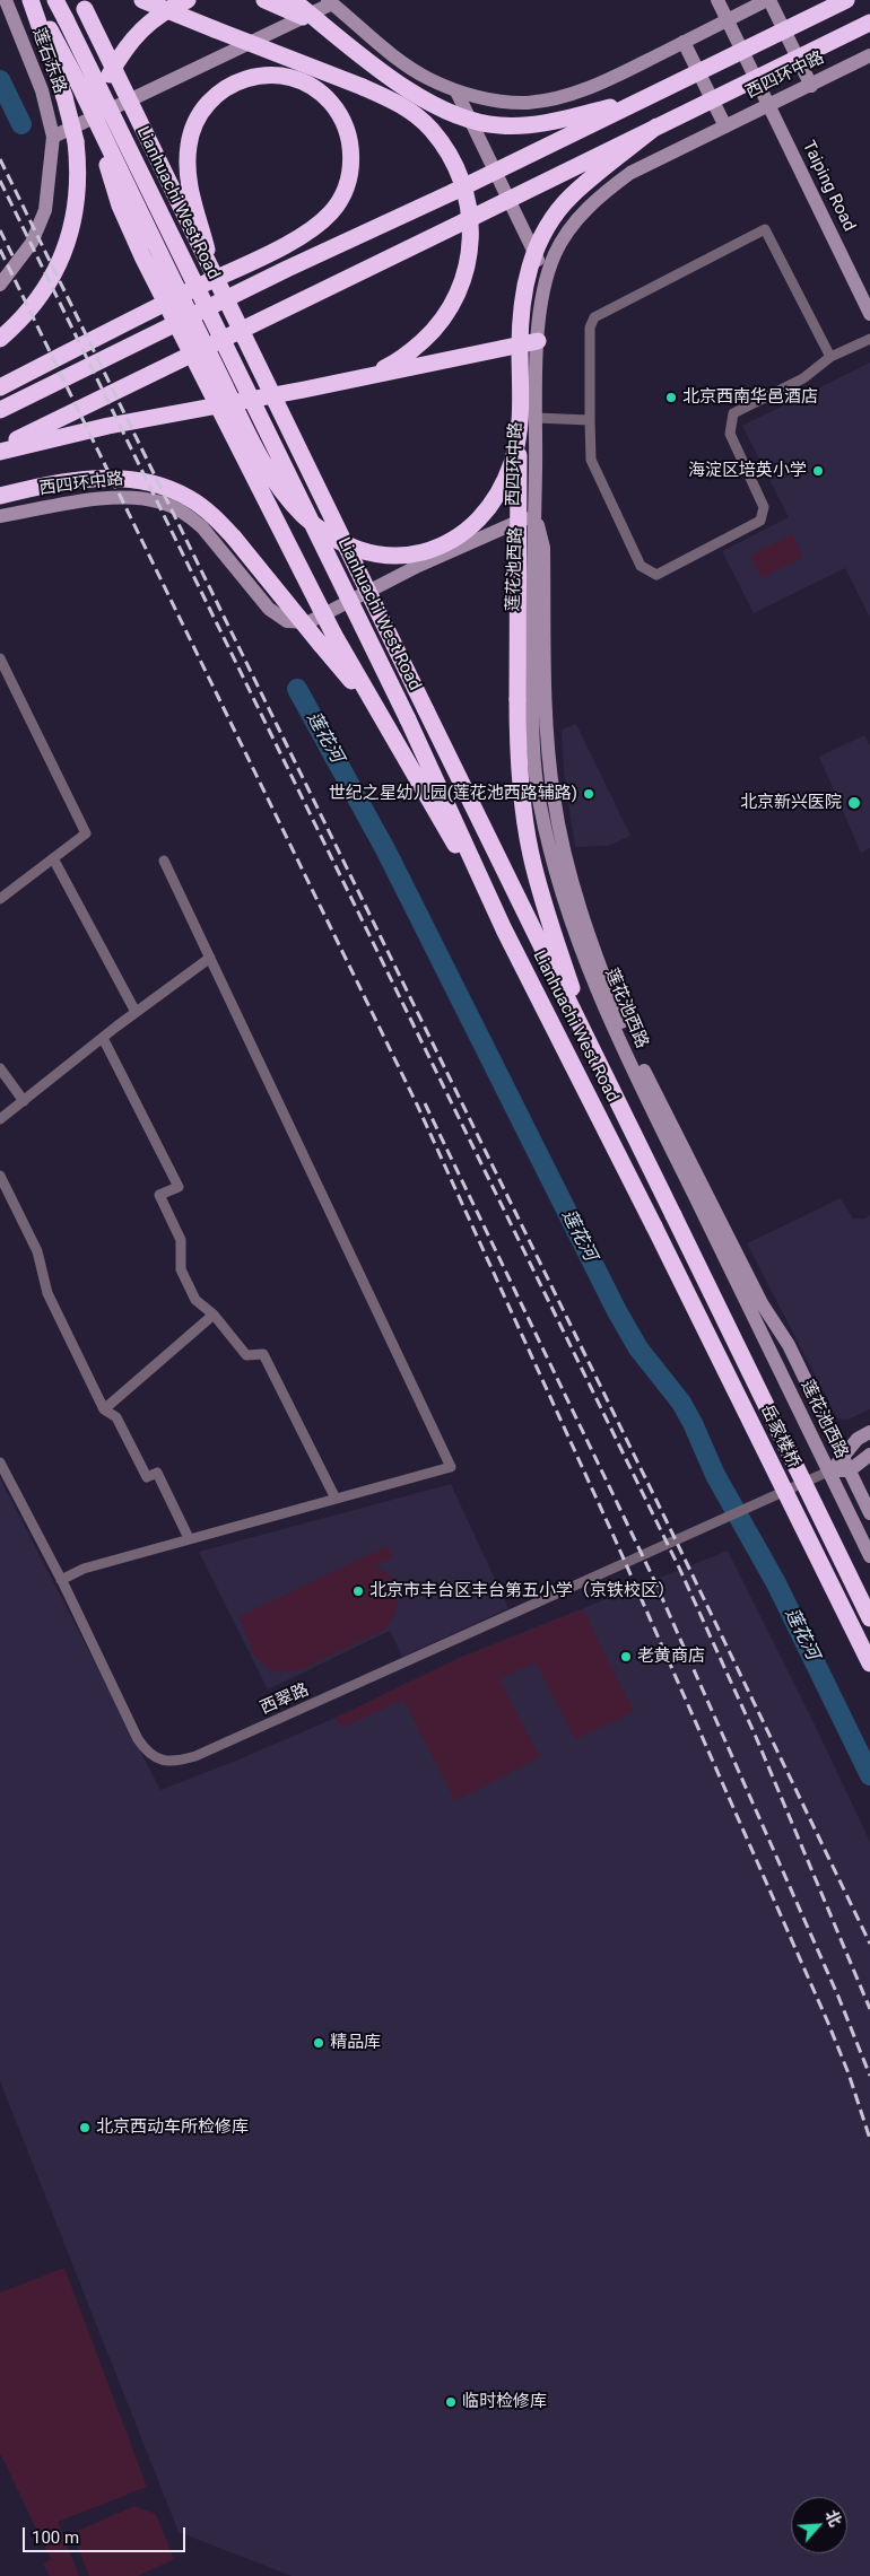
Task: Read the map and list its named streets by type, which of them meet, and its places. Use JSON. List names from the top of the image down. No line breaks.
{"streets":{"highway":["西四环中路","Lianhuachi West Road","岳家楼桥"],"street":["莲石东路","Taiping Road","莲花池西路","西翠路"]},"crossings":[["西四环中路","Taiping Road"],["西四环中路","莲花池西路"],["Lianhuachi West Road","岳家楼桥"],["莲花池西路","西翠路"]],"water":["莲花河"],"places":["北京西南华邑酒店","海淀区培英小学","世纪之星幼儿园(莲花池西路辅路)","北京新兴医院","北京市丰台区丰台第五小学（京铁校区）","老黄商店","精品库","北京西动车所检修库","临时检修库"],"scale_bar":"100 m","north":"top right"}
